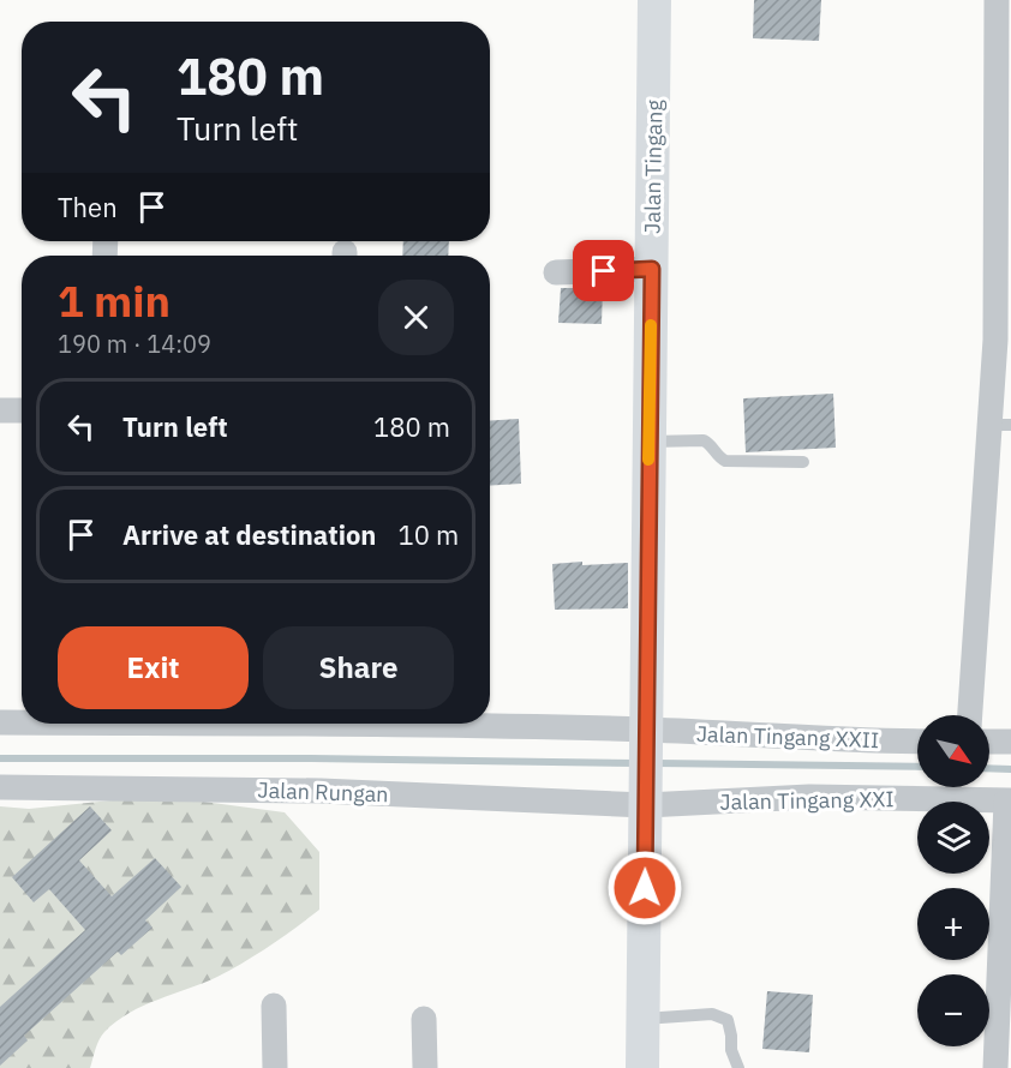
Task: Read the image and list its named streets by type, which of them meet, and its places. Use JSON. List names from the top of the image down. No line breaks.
{"streets":{"main road":["Jalan Tingang"],"street":["Jalan Tingang XXII","Jalan Rungan","Jalan Tingang XXI"]},"crossings":[["Jalan Tingang","Jalan Tingang XXII"],["Jalan Tingang","Jalan Rungan"],["Jalan Tingang","Jalan Tingang XXI"],["Jalan Rungan","Jalan Tingang XXI"]],"north":"bottom right","page":{"turn":["180 m","Turn left"],"then":"Then","heading":["1 min","190 m · 14:09"],"list":[{"name":"Turn left","value":"180 m"},{"name":"Arrive at destination","value":"10 m"}],"buttons":["Exit","Share"],"map_buttons":["+","−"]}}
